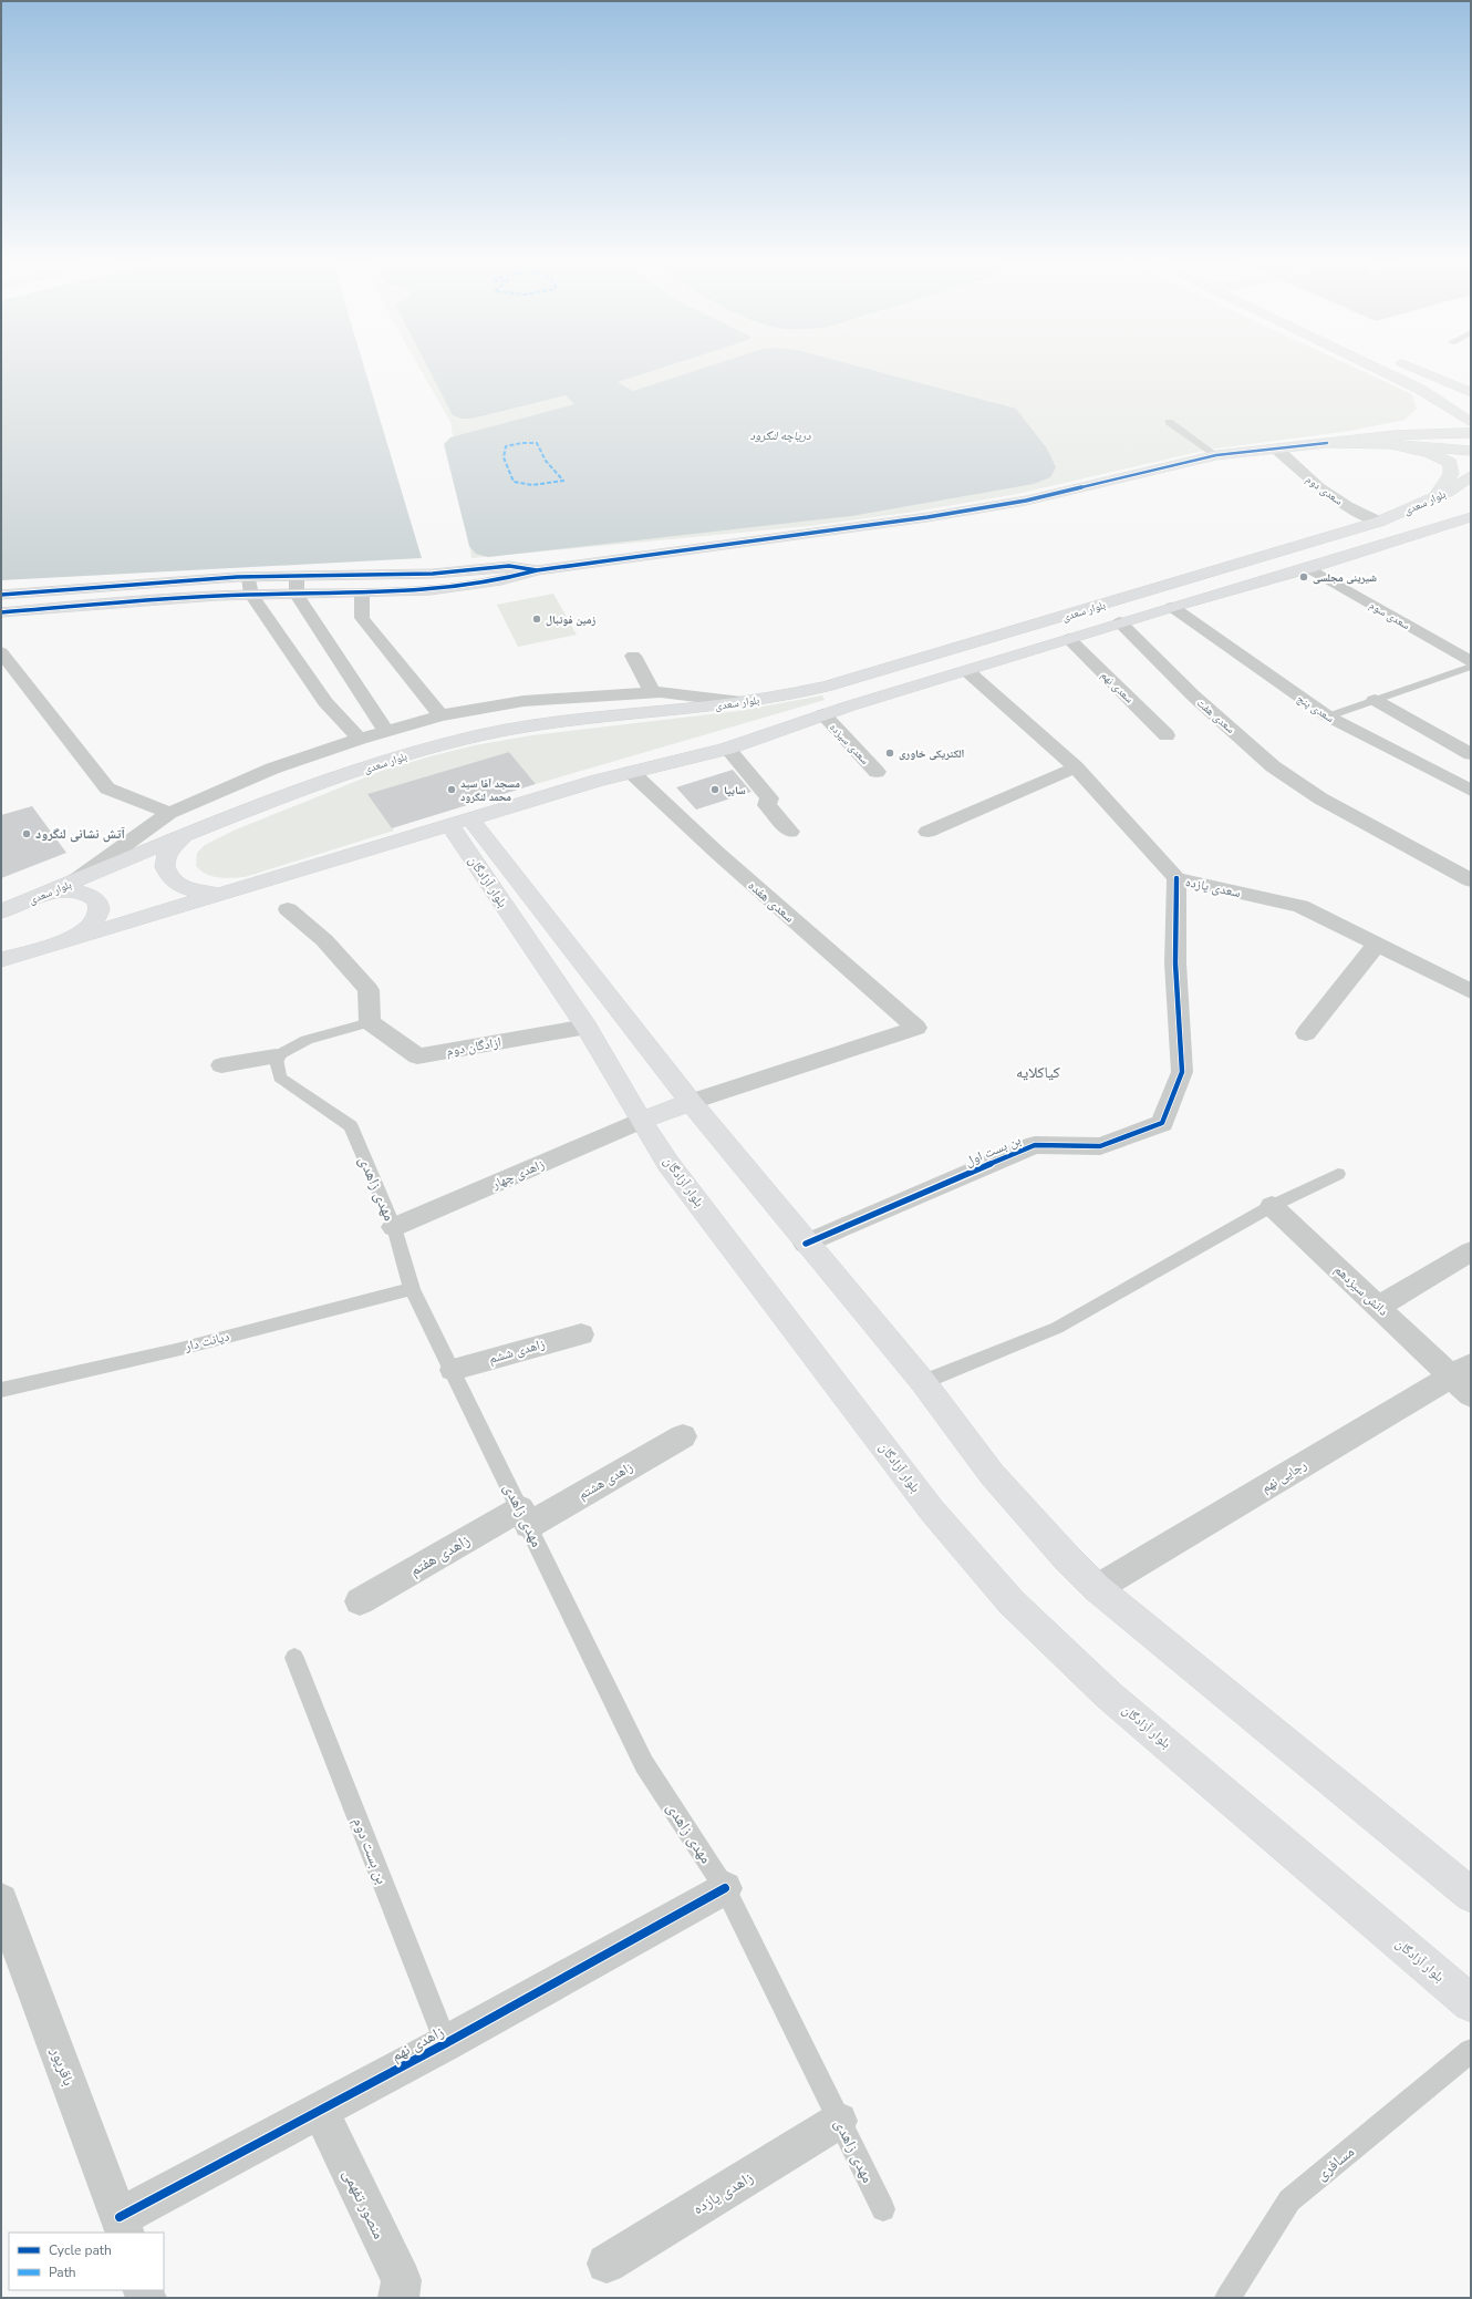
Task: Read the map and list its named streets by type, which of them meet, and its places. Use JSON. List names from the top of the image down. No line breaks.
{"streets":{"main road":["بلوار سعدی","بلوار آزادگان"],"street":["سعدی دوم","سعدی سوم","سعدی نهم","سعدی پنج","سعدی هفت","سعدی سیزده","سعدی یازده","سعدی هفده","ازادگان دوم","بن بست اول","زاهدی چهار","دانش سیزدهم","زاهدی ششم","رجایی نهم","زاهدی هشتم","زاهدی هفتم","زاهدی نهم","باقرپور","زاهدی یازده","منصور تفهمی"],"lane":["مهدی زاهدی","دیانت دار","بن بست دوم","مسافری"]},"crossings":[["سعدی دوم","بلوار سعدی"],["بلوار سعدی","سعدی سوم"],["بلوار سعدی","سعدی نهم"],["بلوار سعدی","سعدی پنج"],["بلوار سعدی","سعدی هفت"],["بلوار سعدی","سعدی سیزده"],["بلوار سعدی","بلوار آزادگان"],["بلوار سعدی","سعدی یازده"],["بلوار سعدی","سعدی هفده"],["بلوار آزادگان","سعدی هفده"],["بلوار آزادگان","ازادگان دوم"],["بلوار آزادگان","بن بست اول"],["بلوار آزادگان","زاهدی چهار"],["بلوار آزادگان","رجایی نهم"],["سعدی یازده","بن بست اول"],["زاهدی چهار","مهدی زاهدی"],["مهدی زاهدی","دیانت دار"],["مهدی زاهدی","زاهدی ششم"],["مهدی زاهدی","زاهدی هشتم"],["مهدی زاهدی","زاهدی هفتم"],["مهدی زاهدی","زاهدی نهم"],["مهدی زاهدی","زاهدی یازده"],["دانش سیزدهم","رجایی نهم"],["زاهدی هشتم","زاهدی هفتم"],["بن بست دوم","زاهدی نهم"],["زاهدی نهم","باقرپور"],["زاهدی نهم","منصور تفهمی"]],"districts":["کیاکلایه"],"water":["دریاچه لنگرود"],"places":["شیرینی مجلسی","زمین فوتبال","الکتریکی خاوری","مسجد آقا سید محمد لنگرود","سایپا","آتش نشانی لنگرود"],"legend":["Cycle path","Path"]}
